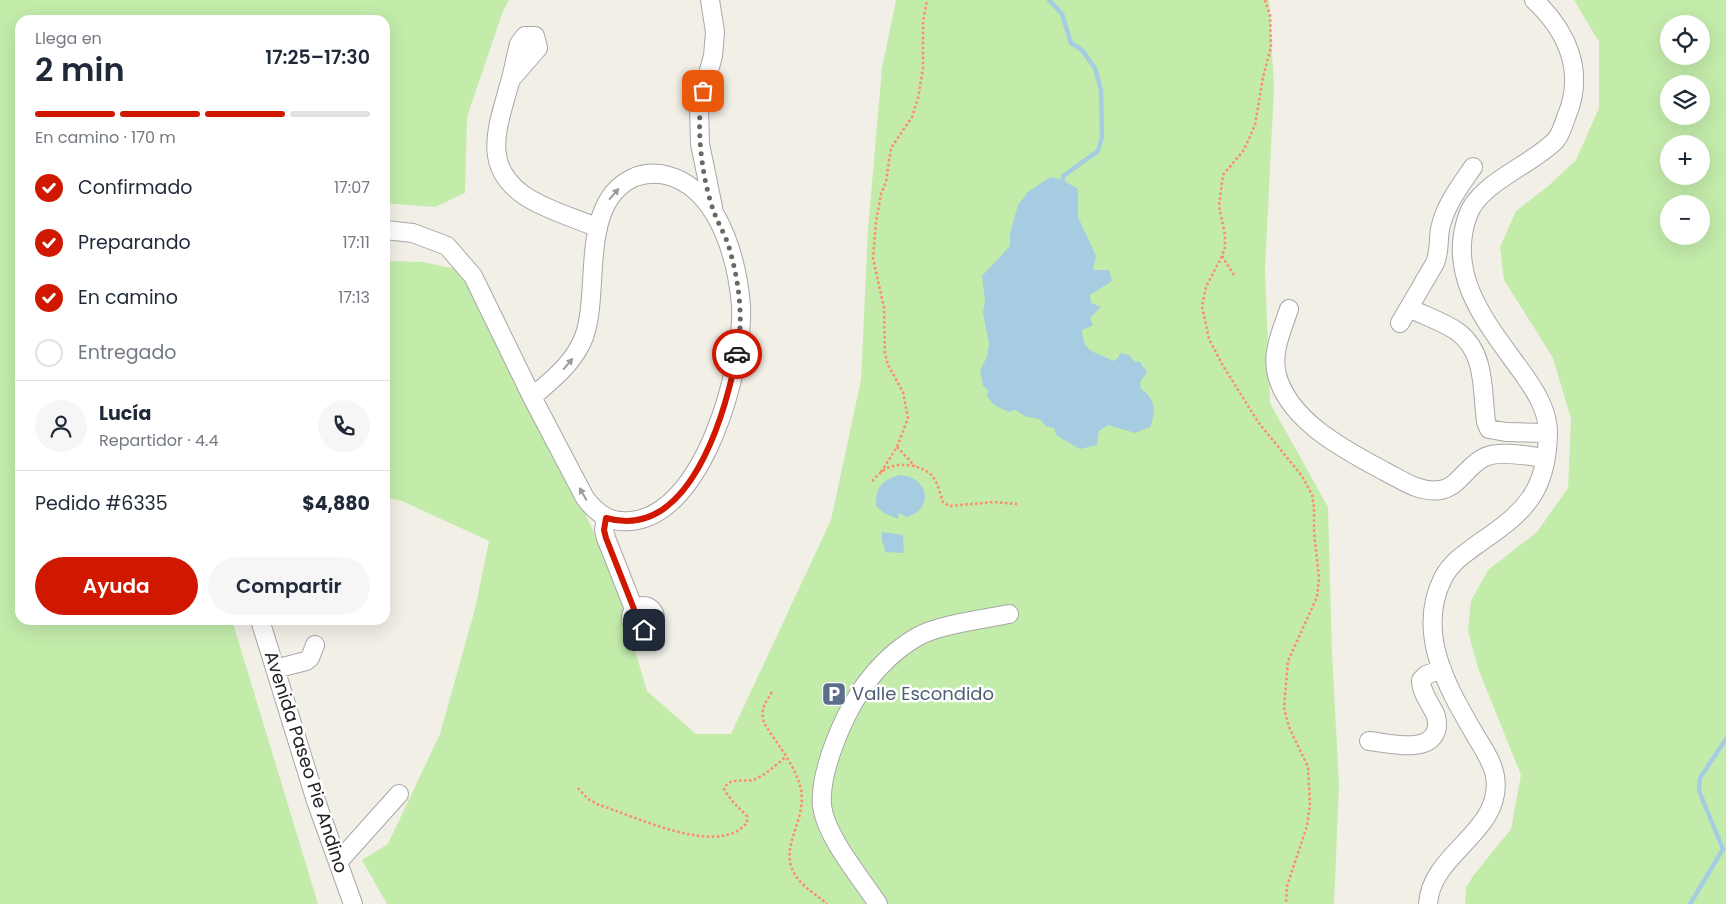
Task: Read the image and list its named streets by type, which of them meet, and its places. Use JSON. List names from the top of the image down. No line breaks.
{"streets":{"street":["Avenida Paseo Pie Andino"]},"places":{"parking":["Valle Escondido"]},"page":{"map_buttons":["+","−"],"heading":["2 min","Llega en","17:25–17:30"],"panel":["Lucía","Repartidor · 4.4","Pedido #6335","$4,880"],"bar":"En camino · 170 m","list":[["Confirmado","17:07"],["Preparando","17:11"],["En camino","17:13"],"Entregado"],"buttons":["Ayuda","Compartir"]}}
